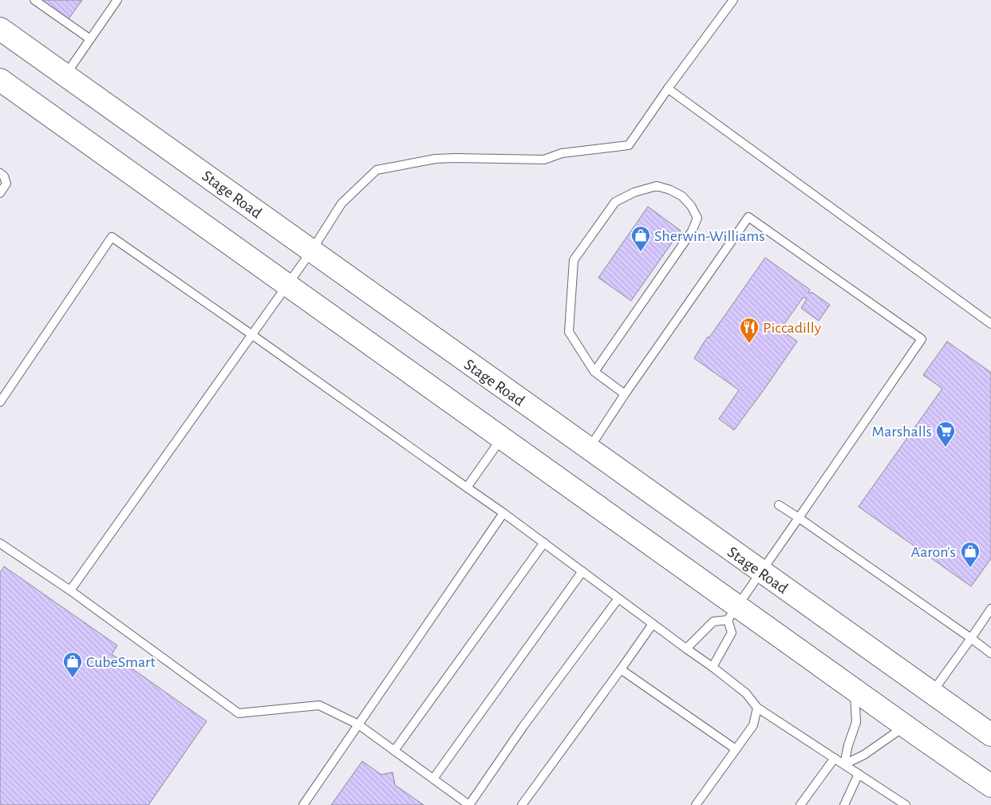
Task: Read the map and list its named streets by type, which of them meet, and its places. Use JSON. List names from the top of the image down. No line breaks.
{"streets":{"main road":["Stage Road"]},"places":{"shop":["Sherwin-Williams","Aaron's","CubeSmart"],"restaurant":["Piccadilly"],"supermarket":["Marshalls"]}}
